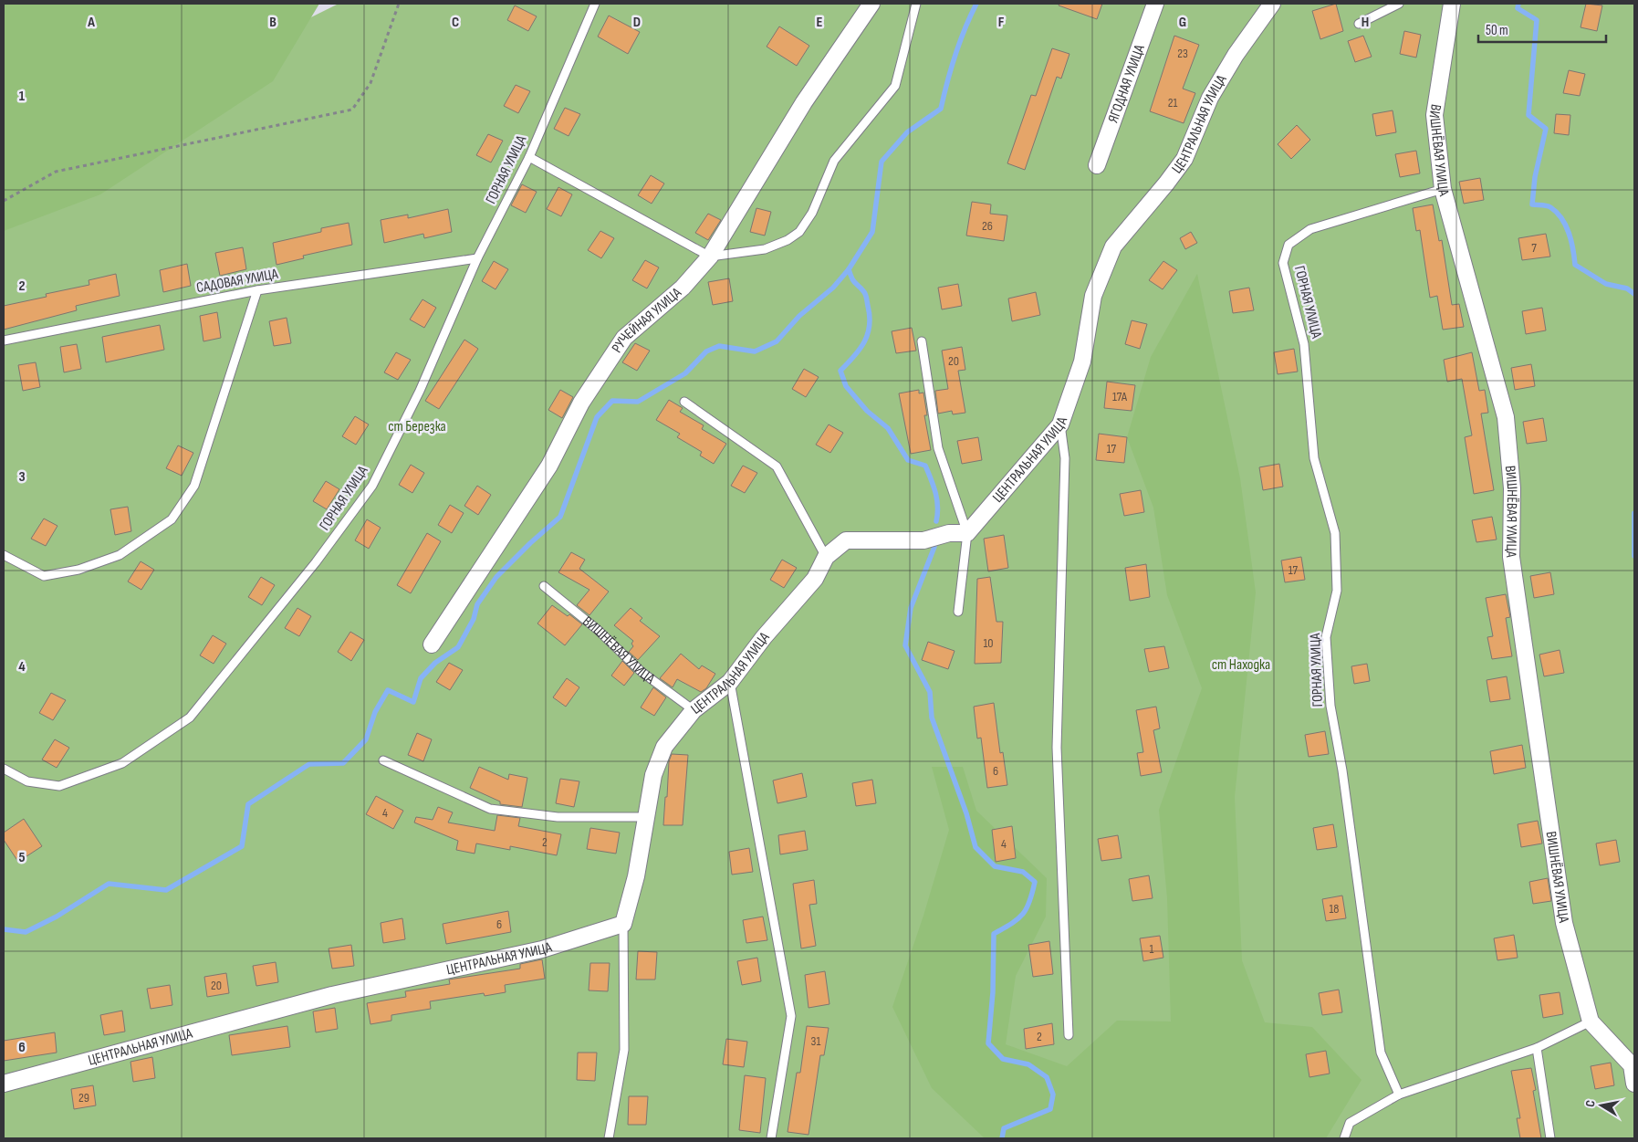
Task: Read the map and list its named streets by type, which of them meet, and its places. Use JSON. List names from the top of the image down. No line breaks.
{"streets":{"street":["ЯГОДНАЯ УЛИЦА","ЦЕНТРАЛЬНАЯ УЛИЦА","ВИШНЁВАЯ УЛИЦА","РУЧЕЙНАЯ УЛИЦА"],"lane":["ГОРНАЯ УЛИЦА","САДОВАЯ УЛИЦА"]},"crossings":[["ЦЕНТРАЛЬНАЯ УЛИЦА","ВИШНЁВАЯ УЛИЦА"],["ВИШНЁВАЯ УЛИЦА","ГОРНАЯ УЛИЦА"],["ГОРНАЯ УЛИЦА","САДОВАЯ УЛИЦА"]],"parks":["ст Березка","ст Находка"],"house_numbers":["23","21","26","7","20","17А","17","17","10","6","4","2","4","18","6","1","20","2","31","29"],"scale_bar":"50 m","north":"left","grid":{"columns":["A","B","C","D","E","F","G","H"],"rows":["1","2","3","4","5","6"]}}
